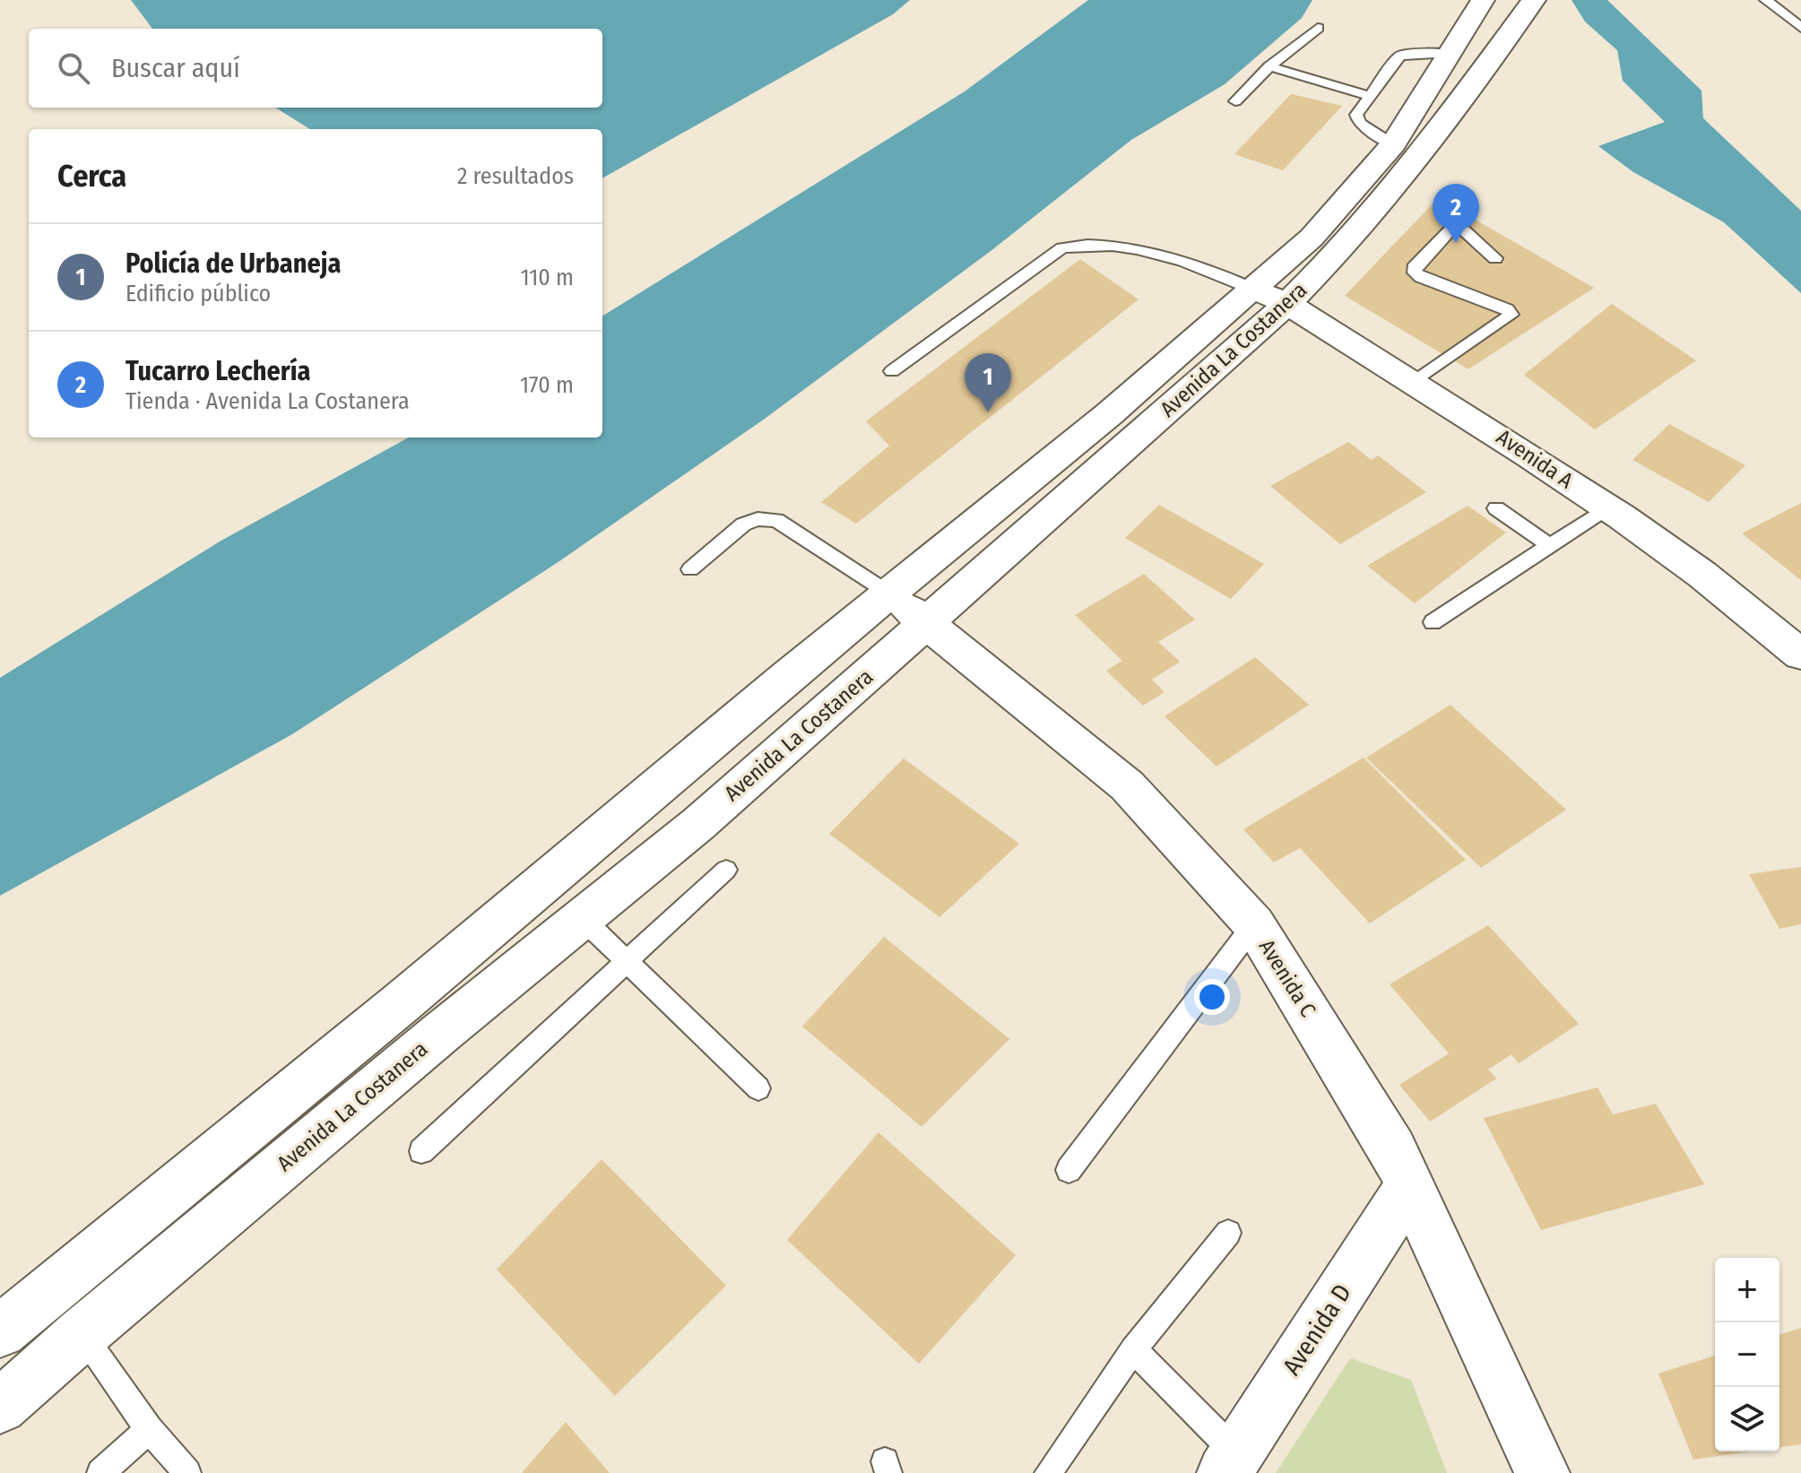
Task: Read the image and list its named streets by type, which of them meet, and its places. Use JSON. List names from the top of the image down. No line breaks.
{"streets":{"street":["Avenida La Costanera","Avenida A","Avenida C","Avenida D"]},"crossings":[["Avenida La Costanera","Avenida A"],["Avenida La Costanera","Avenida C"],["Avenida C","Avenida D"]],"page":{"search":"Buscar aquí","heading":["Cerca","2 resultados"],"pins":["2","1"],"list":[{"mark":"1","name":"Policía de Urbaneja","note":"Edificio público","value":"110 m"},{"mark":"2","name":"Tucarro Lechería","note":"Tienda · Avenida La Costanera","value":"170 m"}],"map_buttons":["+","−"]}}
